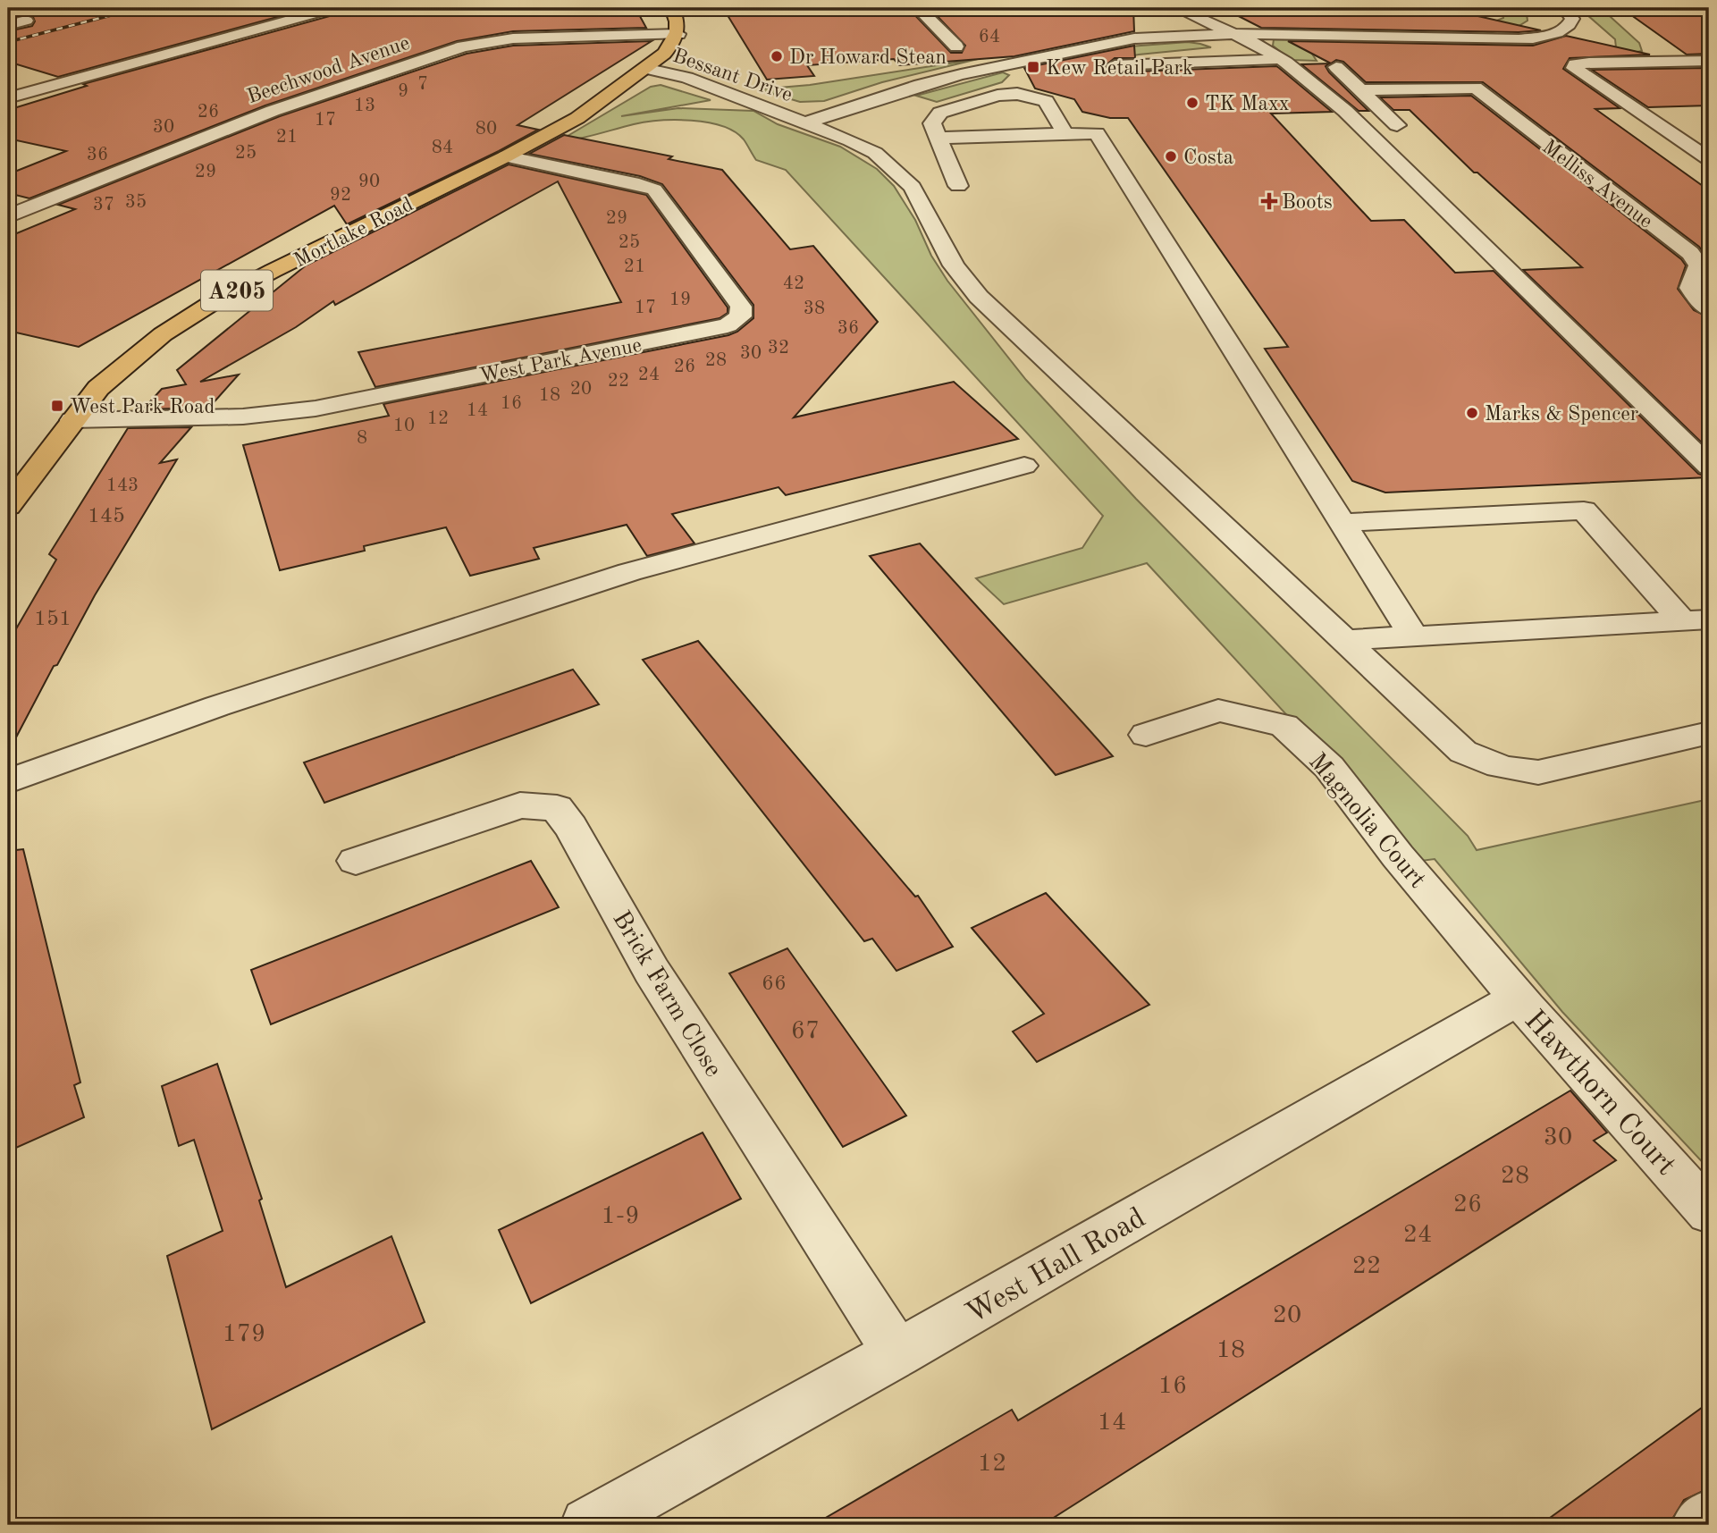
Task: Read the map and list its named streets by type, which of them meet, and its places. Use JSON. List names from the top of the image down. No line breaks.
{"streets":{"highway":["Mortlake Road","A205"],"street":["Beechwood Avenue","Bessant Drive","Melliss Avenue","West Park Avenue","Magnolia Court","Brick Farm Close","Hawthorn Court","West Hall Road"]},"crossings":[["Beechwood Avenue","Mortlake Road"],["Bessant Drive","Mortlake Road"],["Mortlake Road","West Park Avenue"],["Magnolia Court","Hawthorn Court"],["Magnolia Court","West Hall Road"],["Brick Farm Close","West Hall Road"],["Hawthorn Court","West Hall Road"]],"places":{"other":["Dr Howard Stean","TK Maxx","Costa","Marks & Spencer"],"transit":["Kew Retail Park","West Park Road"],"health":["Boots"]},"house_numbers":["64","7","9","13","26","17","30","80","21","84","25","36","29","90","92","35","37","29","25","21","42","19","17","38","36","32","30","28","26","24","22","20","18","16","14","12","10","8","143","145","151","66","67","30","28","26","1-9","24","22","20","179","18","16","14","12"]}
